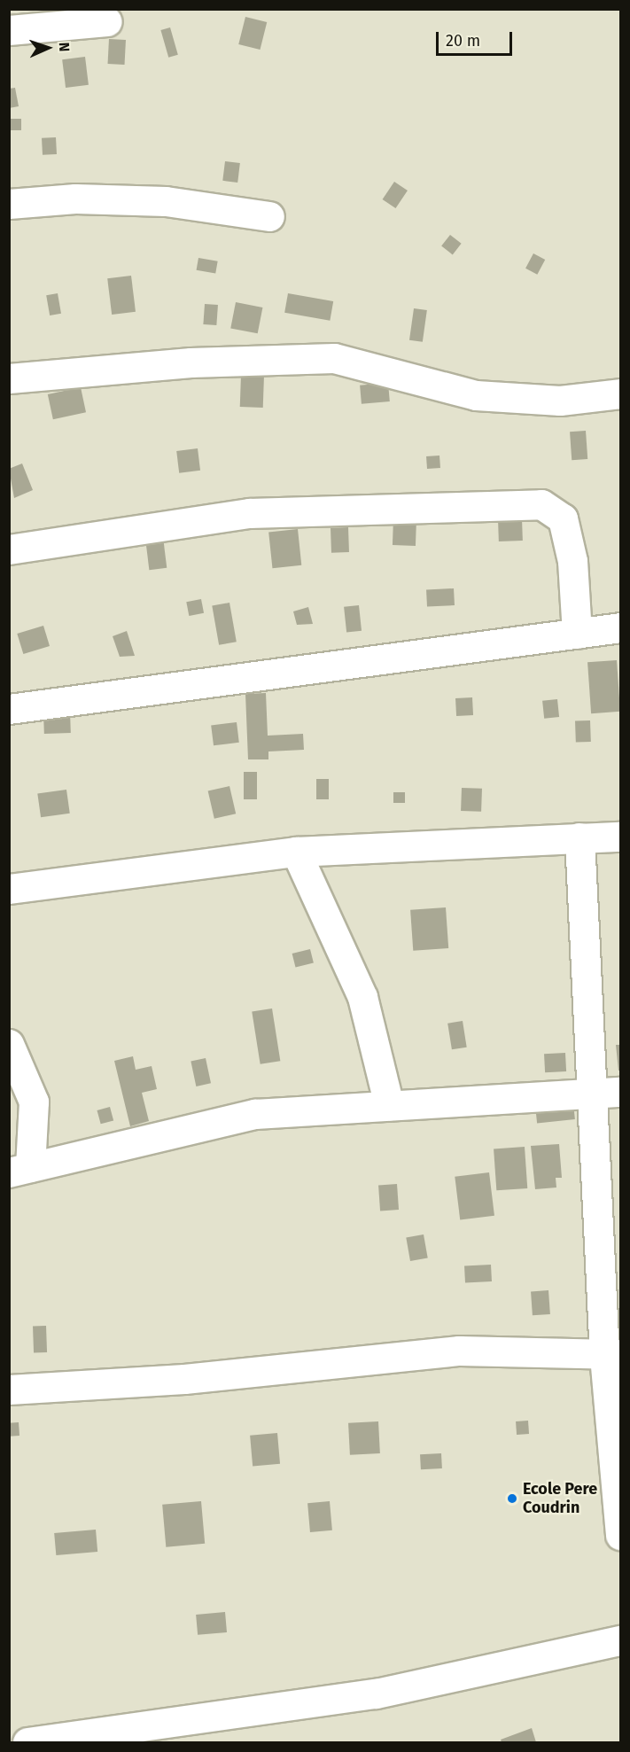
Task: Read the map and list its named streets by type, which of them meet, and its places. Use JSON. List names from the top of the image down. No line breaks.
{"places":["Ecole Pere Coudrin"],"scale_bar":"20 m","north":"right"}
